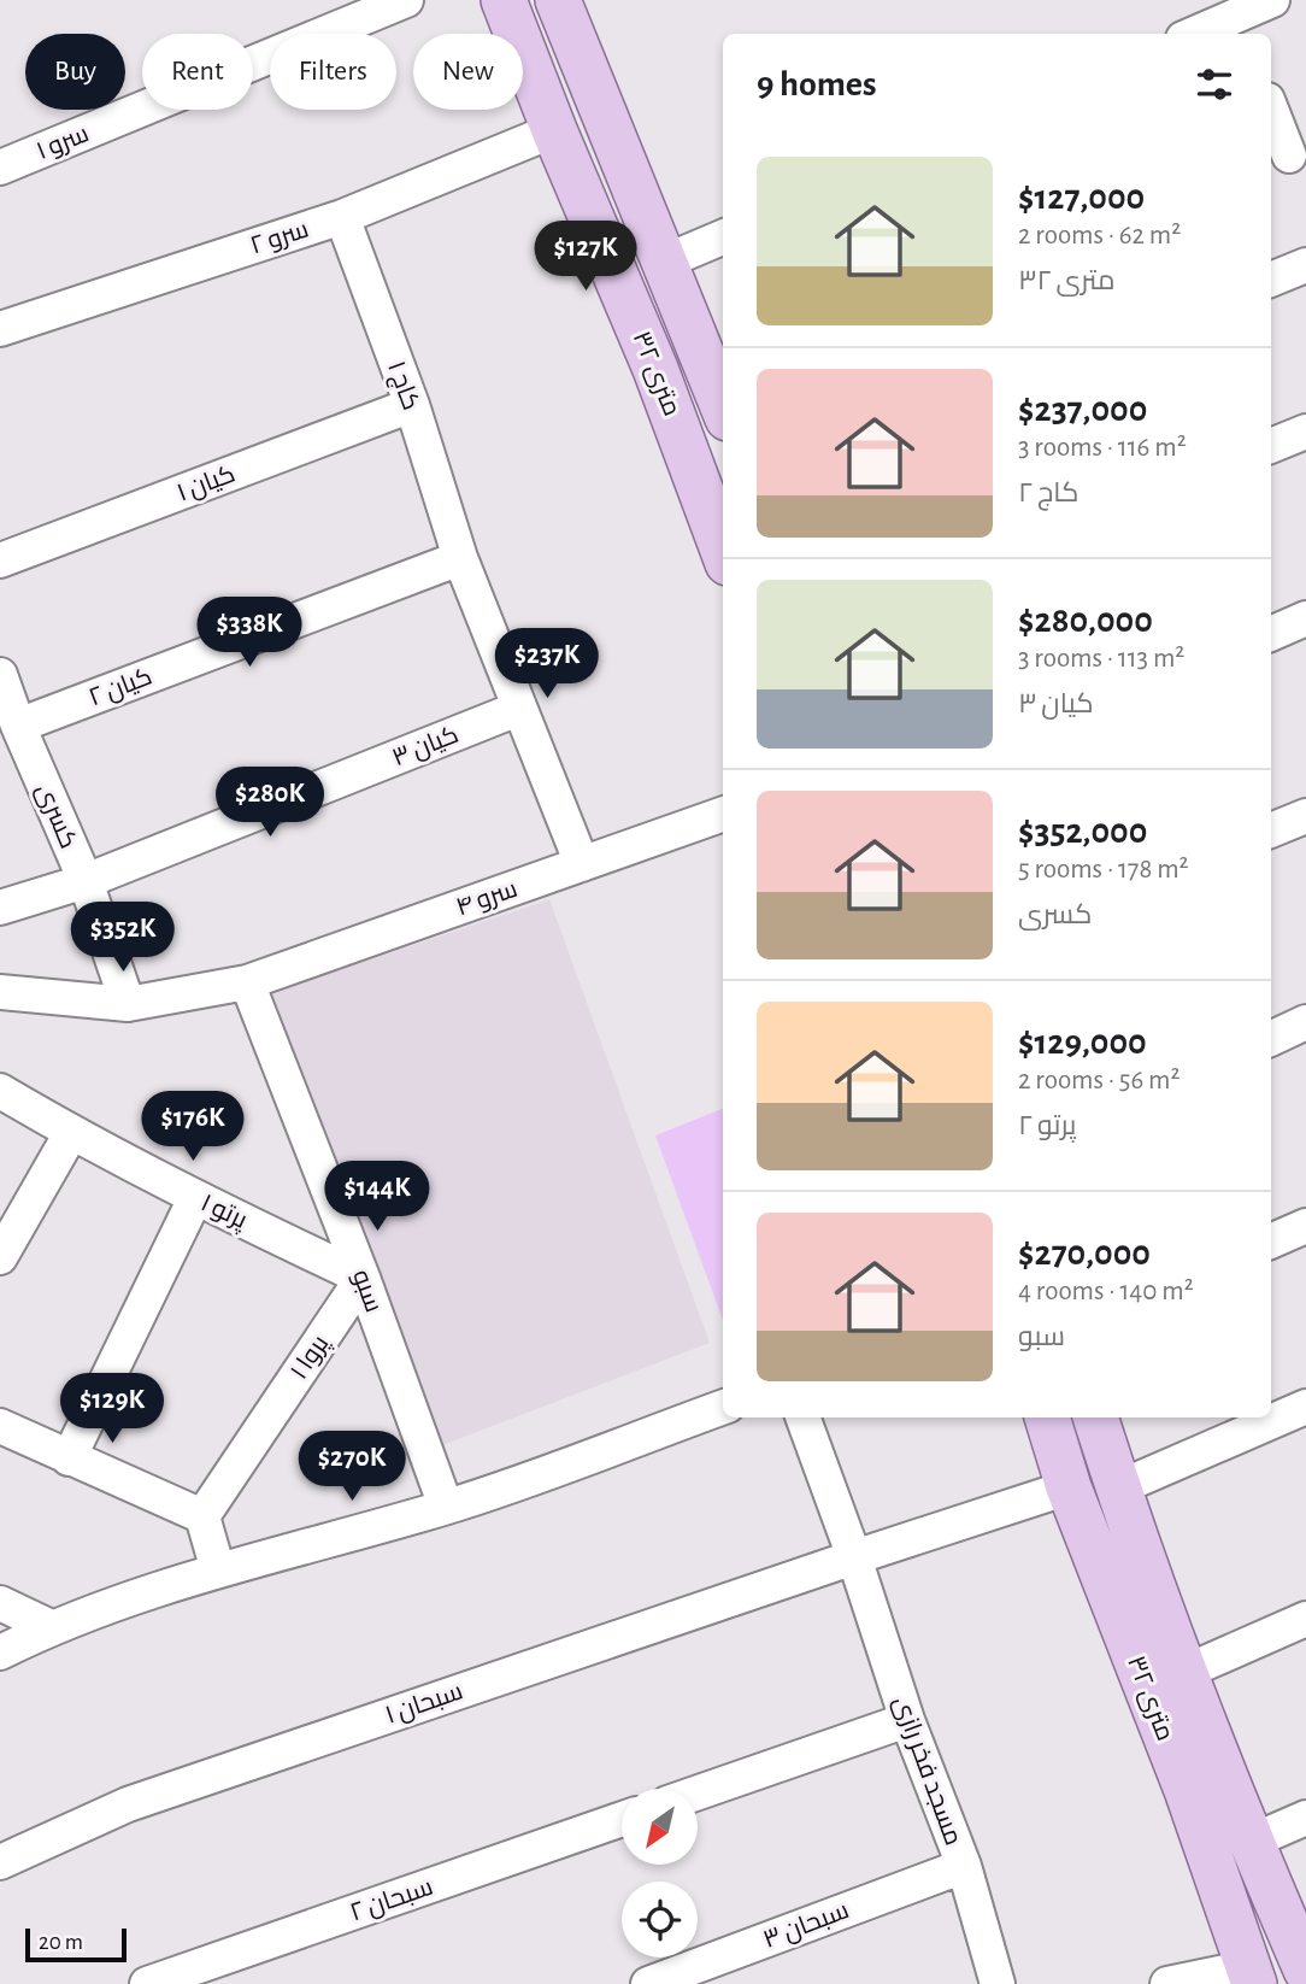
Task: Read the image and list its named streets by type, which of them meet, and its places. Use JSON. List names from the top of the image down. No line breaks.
{"streets":{"main road":["۳۲ متری"],"street":["سرو ۱","سرو ۲","کاج ۱","کیان ۱","کیان ۲","کیان ۳","کسری","سرو ۴","پرتو ۱","سبو","پروا ۱","سبحان ۱","مسجد فخر رازی","سبحان ۲","سبحان ۳"]},"crossings":[["سرو ۲","۳۲ متری"],["سرو ۲","کاج ۱"],["۳۲ متری","سبحان ۱"],["کاج ۱","کیان ۱"],["کاج ۱","کیان ۲"],["کاج ۱","کیان ۳"],["کاج ۱","سرو ۴"],["کیان ۲","کسری"],["کیان ۳","کسری"],["کسری","سرو ۴"],["سرو ۴","سبو"],["پرتو ۱","سبو"],["پرتو ۱","پروا ۱"],["سبو","پروا ۱"],["سبحان ۱","مسجد فخر رازی"],["مسجد فخر رازی","سبحان ۳"]],"scale_bar":"20 m","north":"bottom left","page":{"chip":["Buy","Rent","Filters","New"],"heading":"9 homes","list":[{"name":"$127,000","note":"2 rooms · 62 m² · ۳۲ متری"},{"name":"$237,000","note":"3 rooms · 116 m² · کاج ۲"},{"name":"$280,000","note":"3 rooms · 113 m² · کیان ۳"},{"name":"$352,000","note":"5 rooms · 178 m² · کسری"},{"name":"$129,000","note":"2 rooms · 56 m² · پرتو ۲"},{"name":"$270,000","note":"4 rooms · 140 m² · سبو"}],"price":["$127K","$338K","$237K","$280K","$352K","$176K","$144K","$129K","$270K"],"scale":"20 m"}}
